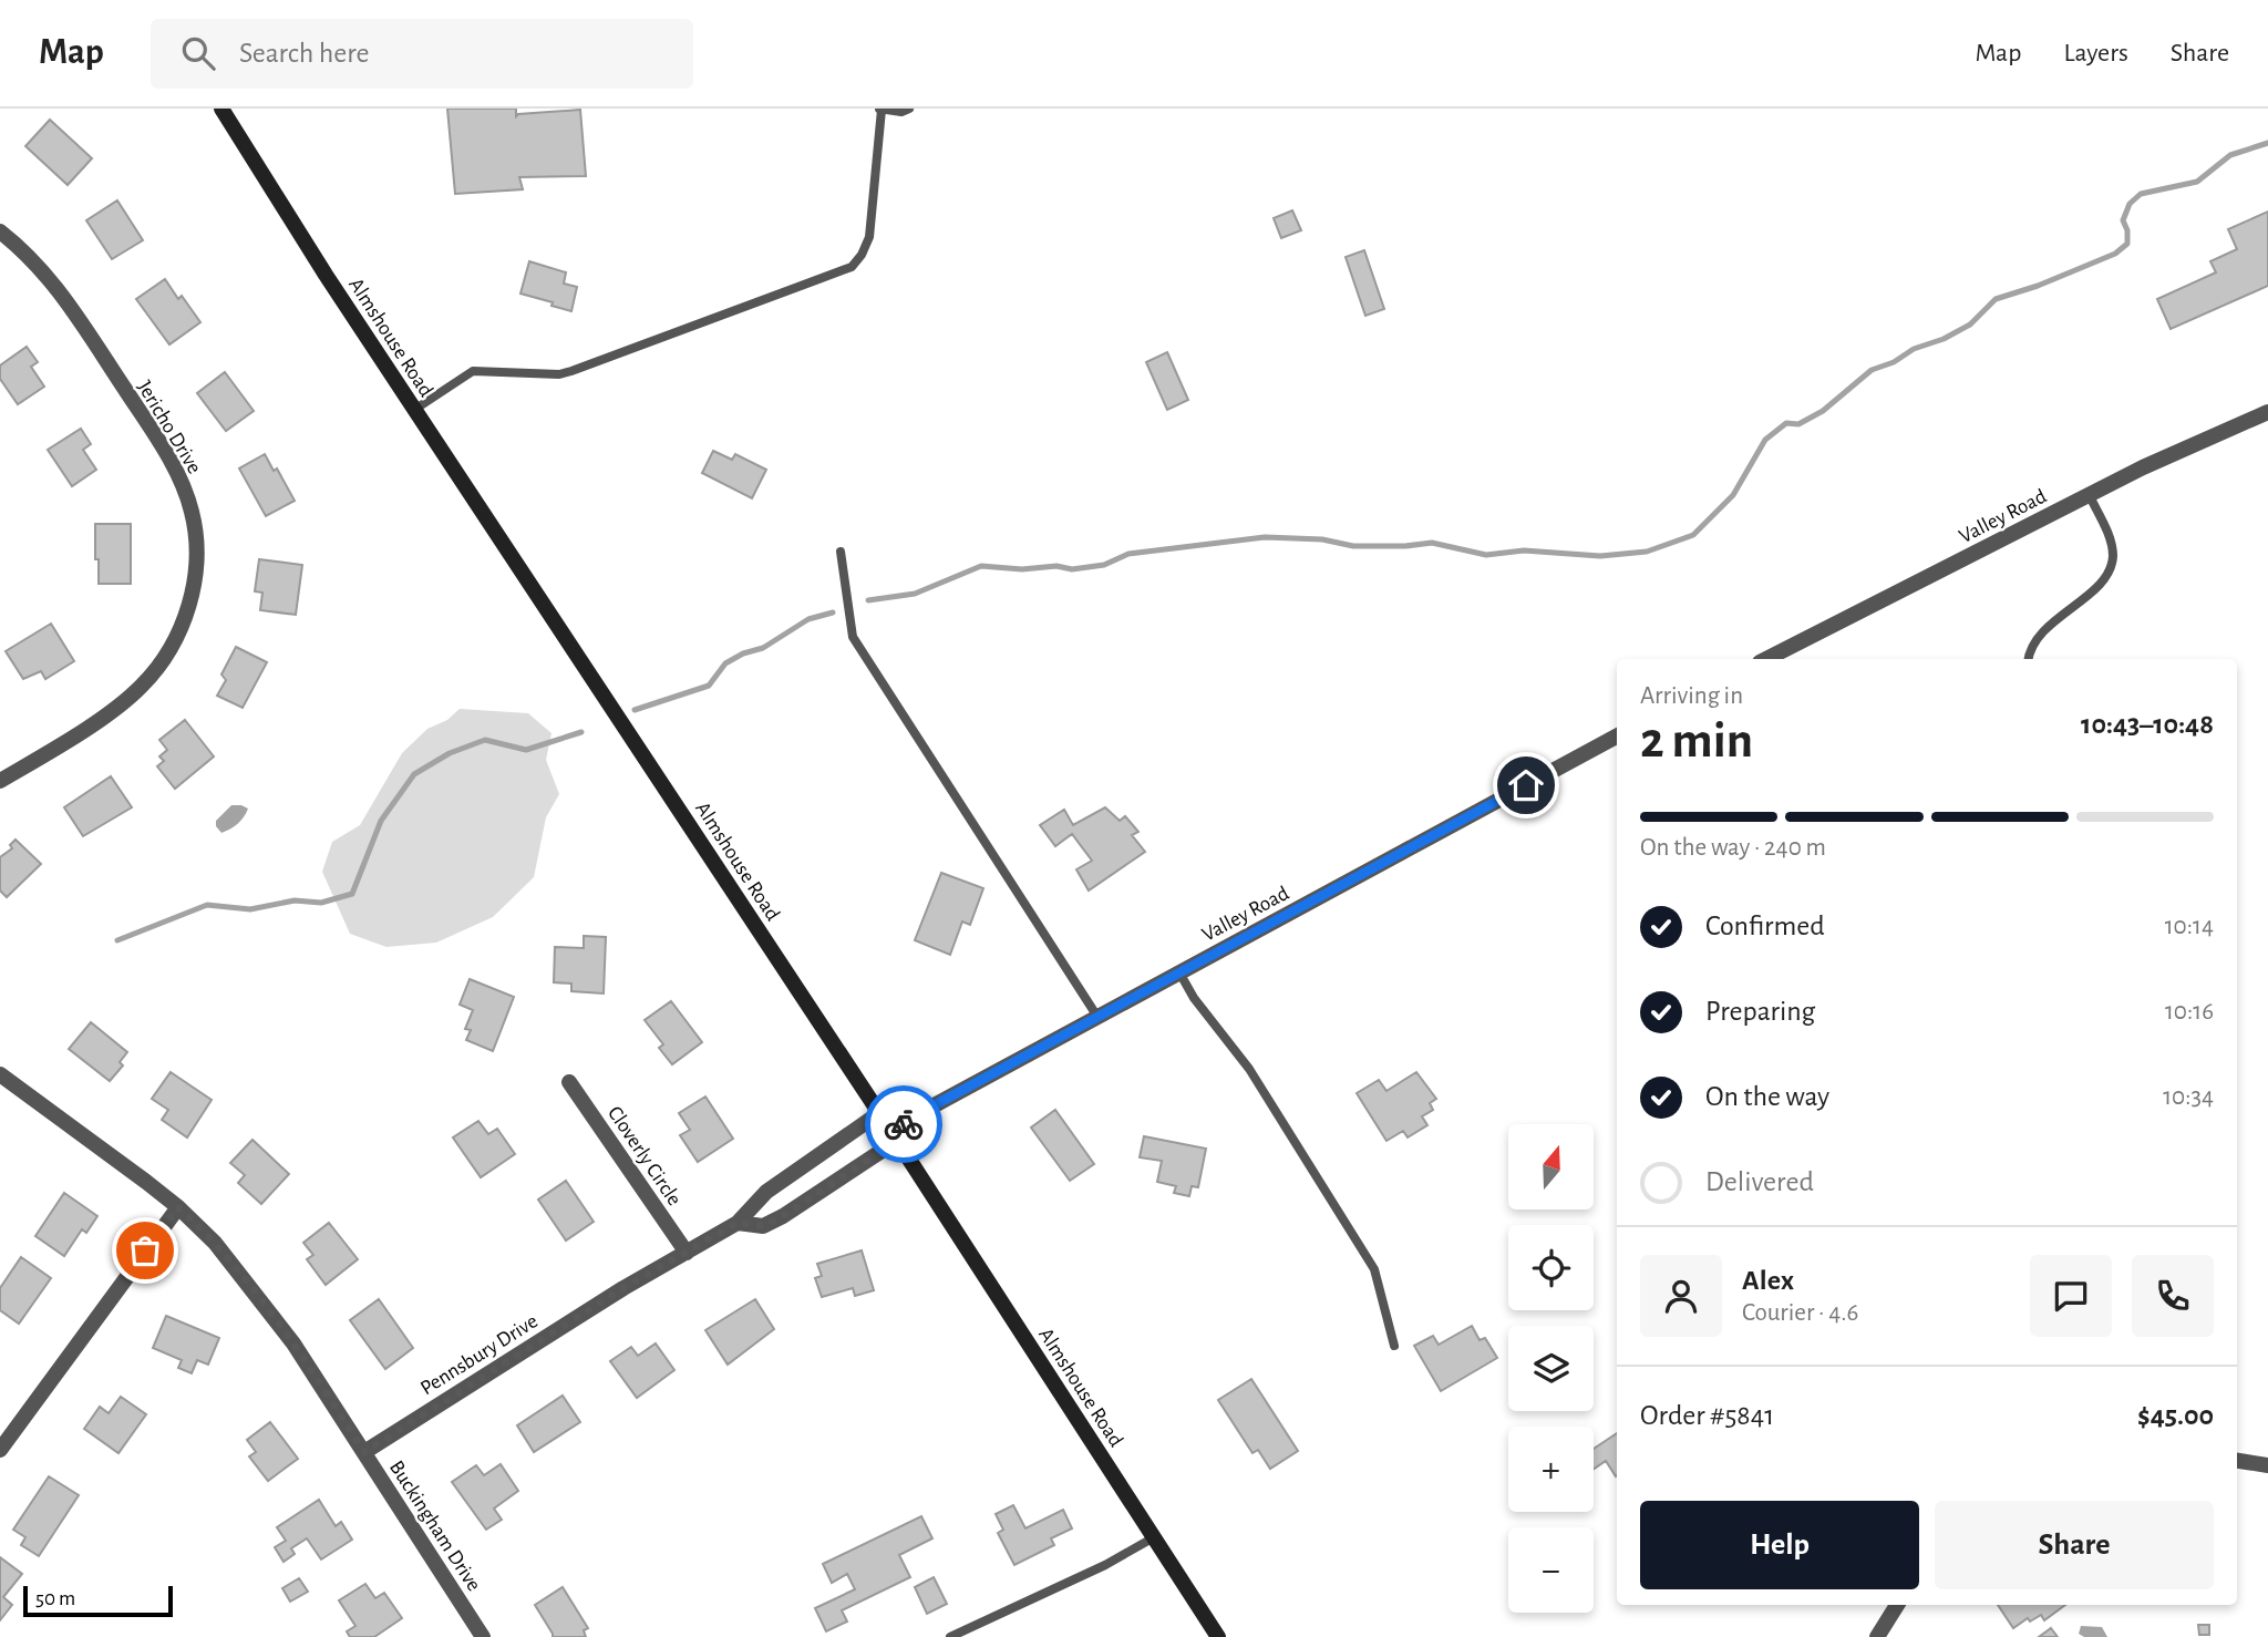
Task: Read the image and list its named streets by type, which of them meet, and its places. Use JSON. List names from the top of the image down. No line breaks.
{"streets":{"main road":["Almshouse Road"],"street":["Jericho Drive","Valley Road","Cloverly Circle","Pennsbury Drive","Buckingham Drive"]},"crossings":[["Almshouse Road","Valley Road"],["Almshouse Road","Pennsbury Drive"],["Valley Road","Pennsbury Drive"],["Cloverly Circle","Pennsbury Drive"],["Pennsbury Drive","Buckingham Drive"]],"scale_bar":"50 m","north":"top","page":{"header":"Map","search":"Search here","nav":["Map","Layers","Share"],"heading":["2 min","Arriving in","10:43–10:48"],"panel":["Alex","Courier · 4.6","Order #5841","$45.00"],"bar":"On the way · 240 m","list":[["Confirmed","10:14"],["Preparing","10:16"],["On the way","10:34"],"Delivered"],"map_buttons":["+","−"],"buttons":["Help","Share"],"scale":"50 m"}}
